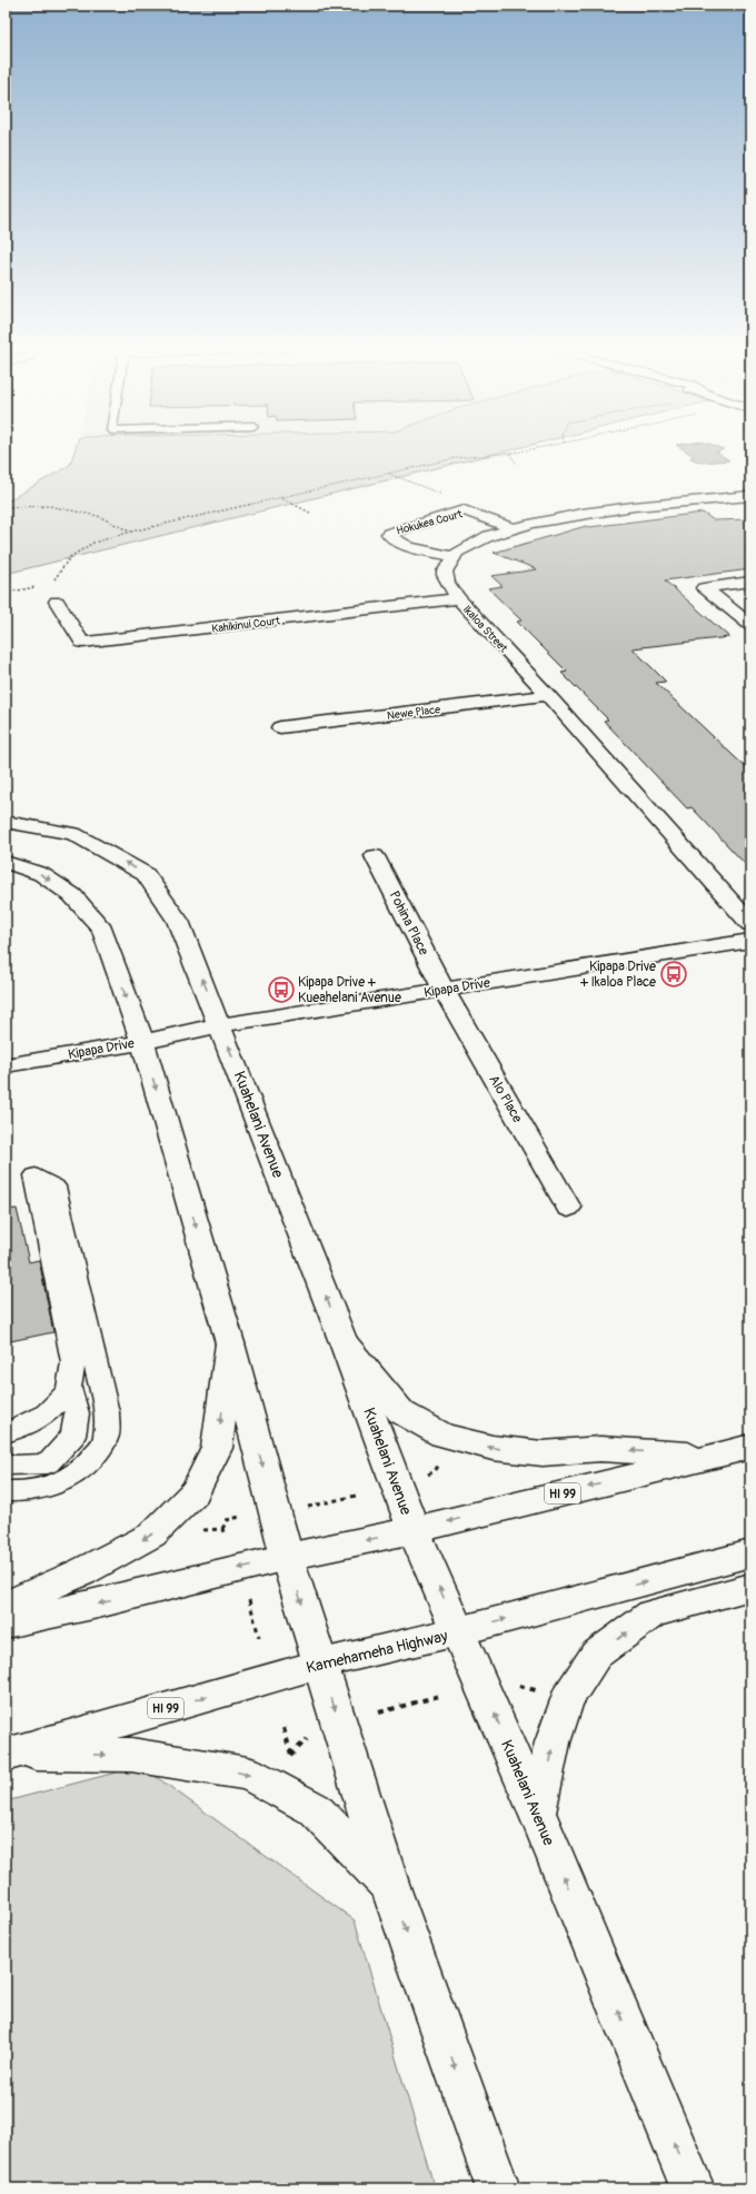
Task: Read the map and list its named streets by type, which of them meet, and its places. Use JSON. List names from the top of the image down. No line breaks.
{"streets":{"street":["Hokukea Court","Kahikinui Court","Ikaloa Street","Newe Place","Pohina Place","Kipapa Drive","Alo Place","Kuahelani Avenue","HI 99","Kamehameha Highway"]},"crossings":[["Hokukea Court","Ikaloa Street"],["Kahikinui Court","Ikaloa Street"],["Ikaloa Street","Newe Place"],["Pohina Place","Kipapa Drive"],["Pohina Place","Alo Place"],["Kipapa Drive","Alo Place"],["Kipapa Drive","Kuahelani Avenue"],["Kuahelani Avenue","HI 99"],["Kuahelani Avenue","Kamehameha Highway"]],"places":{"bus stop":["Kipapa Drive + Ikaloa Place","Kipapa Drive + Kueahelani Avenue"]}}
